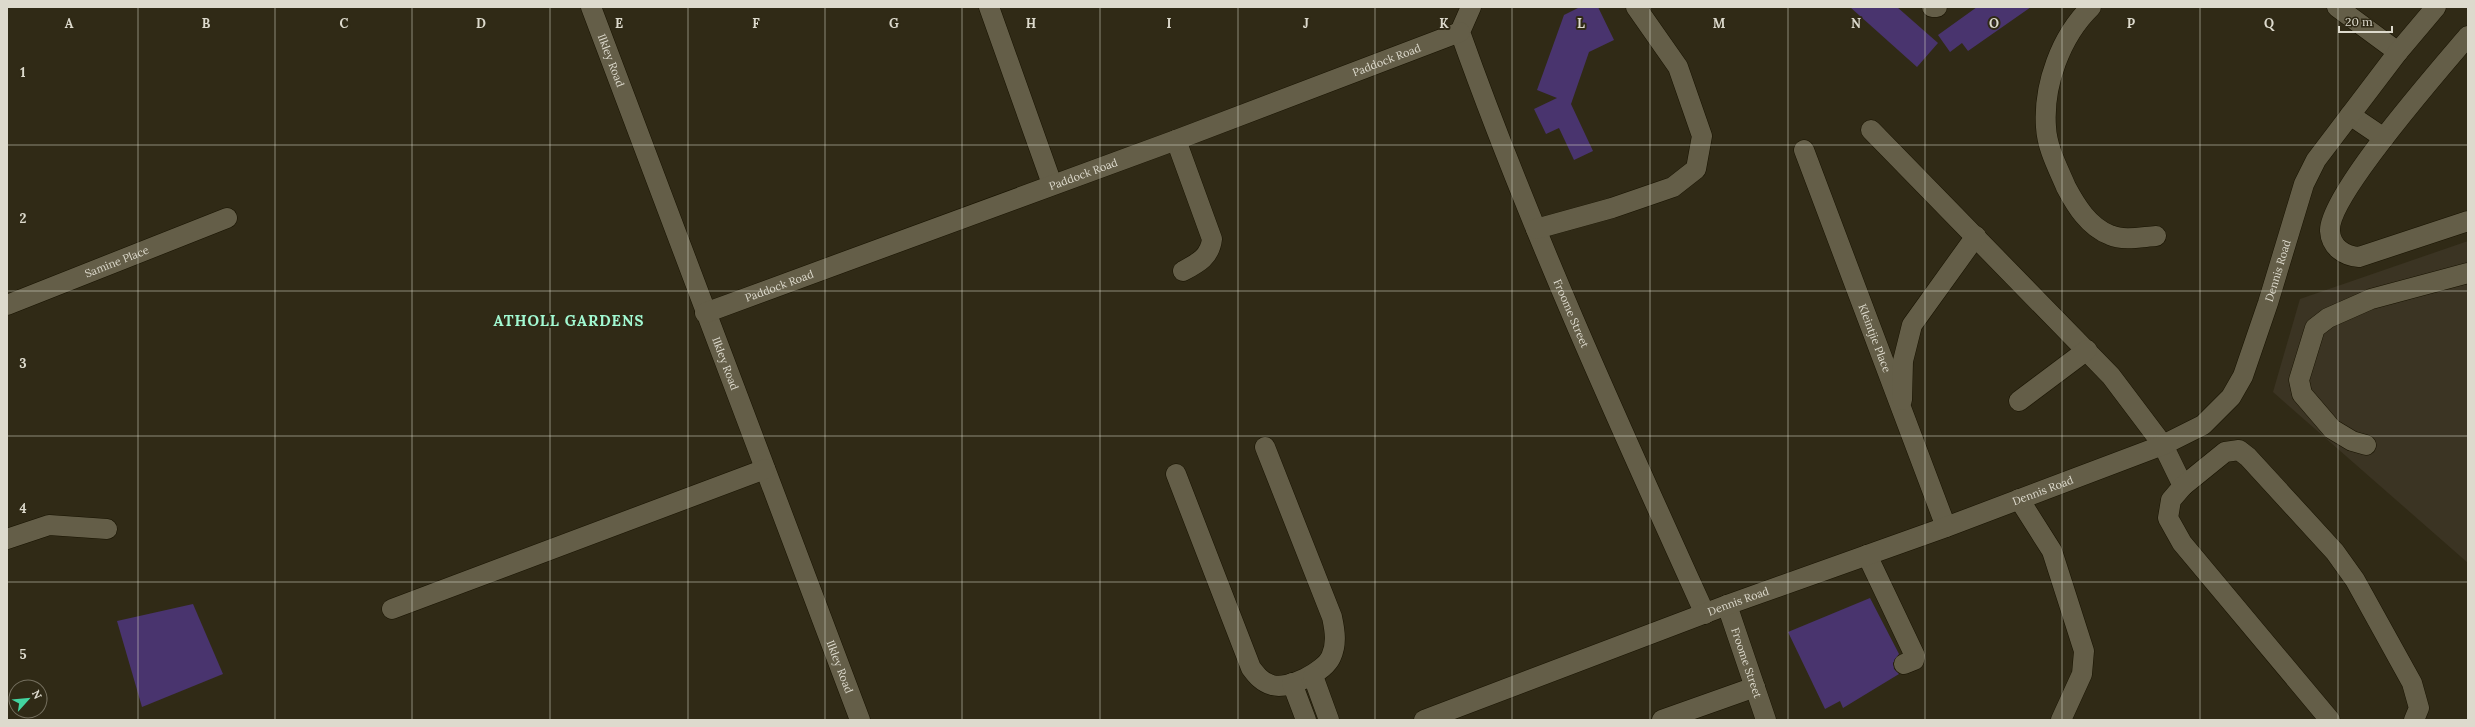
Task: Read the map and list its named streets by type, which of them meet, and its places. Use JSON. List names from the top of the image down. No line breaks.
{"streets":{"street":["Ilkley Road","Paddock Road","Samine Place","Dennis Road","Froome Street","Kleintjie Place"]},"crossings":[["Ilkley Road","Paddock Road"],["Paddock Road","Froome Street"],["Dennis Road","Froome Street"],["Dennis Road","Kleintjie Place"]],"districts":["ATHOLL GARDENS"],"scale_bar":"20 m","north":"top right","grid":{"columns":["A","B","C","D","E","F","G","H","I","J","K","L","M","N","O","P","Q"],"rows":["1","2","3","4","5"]}}
